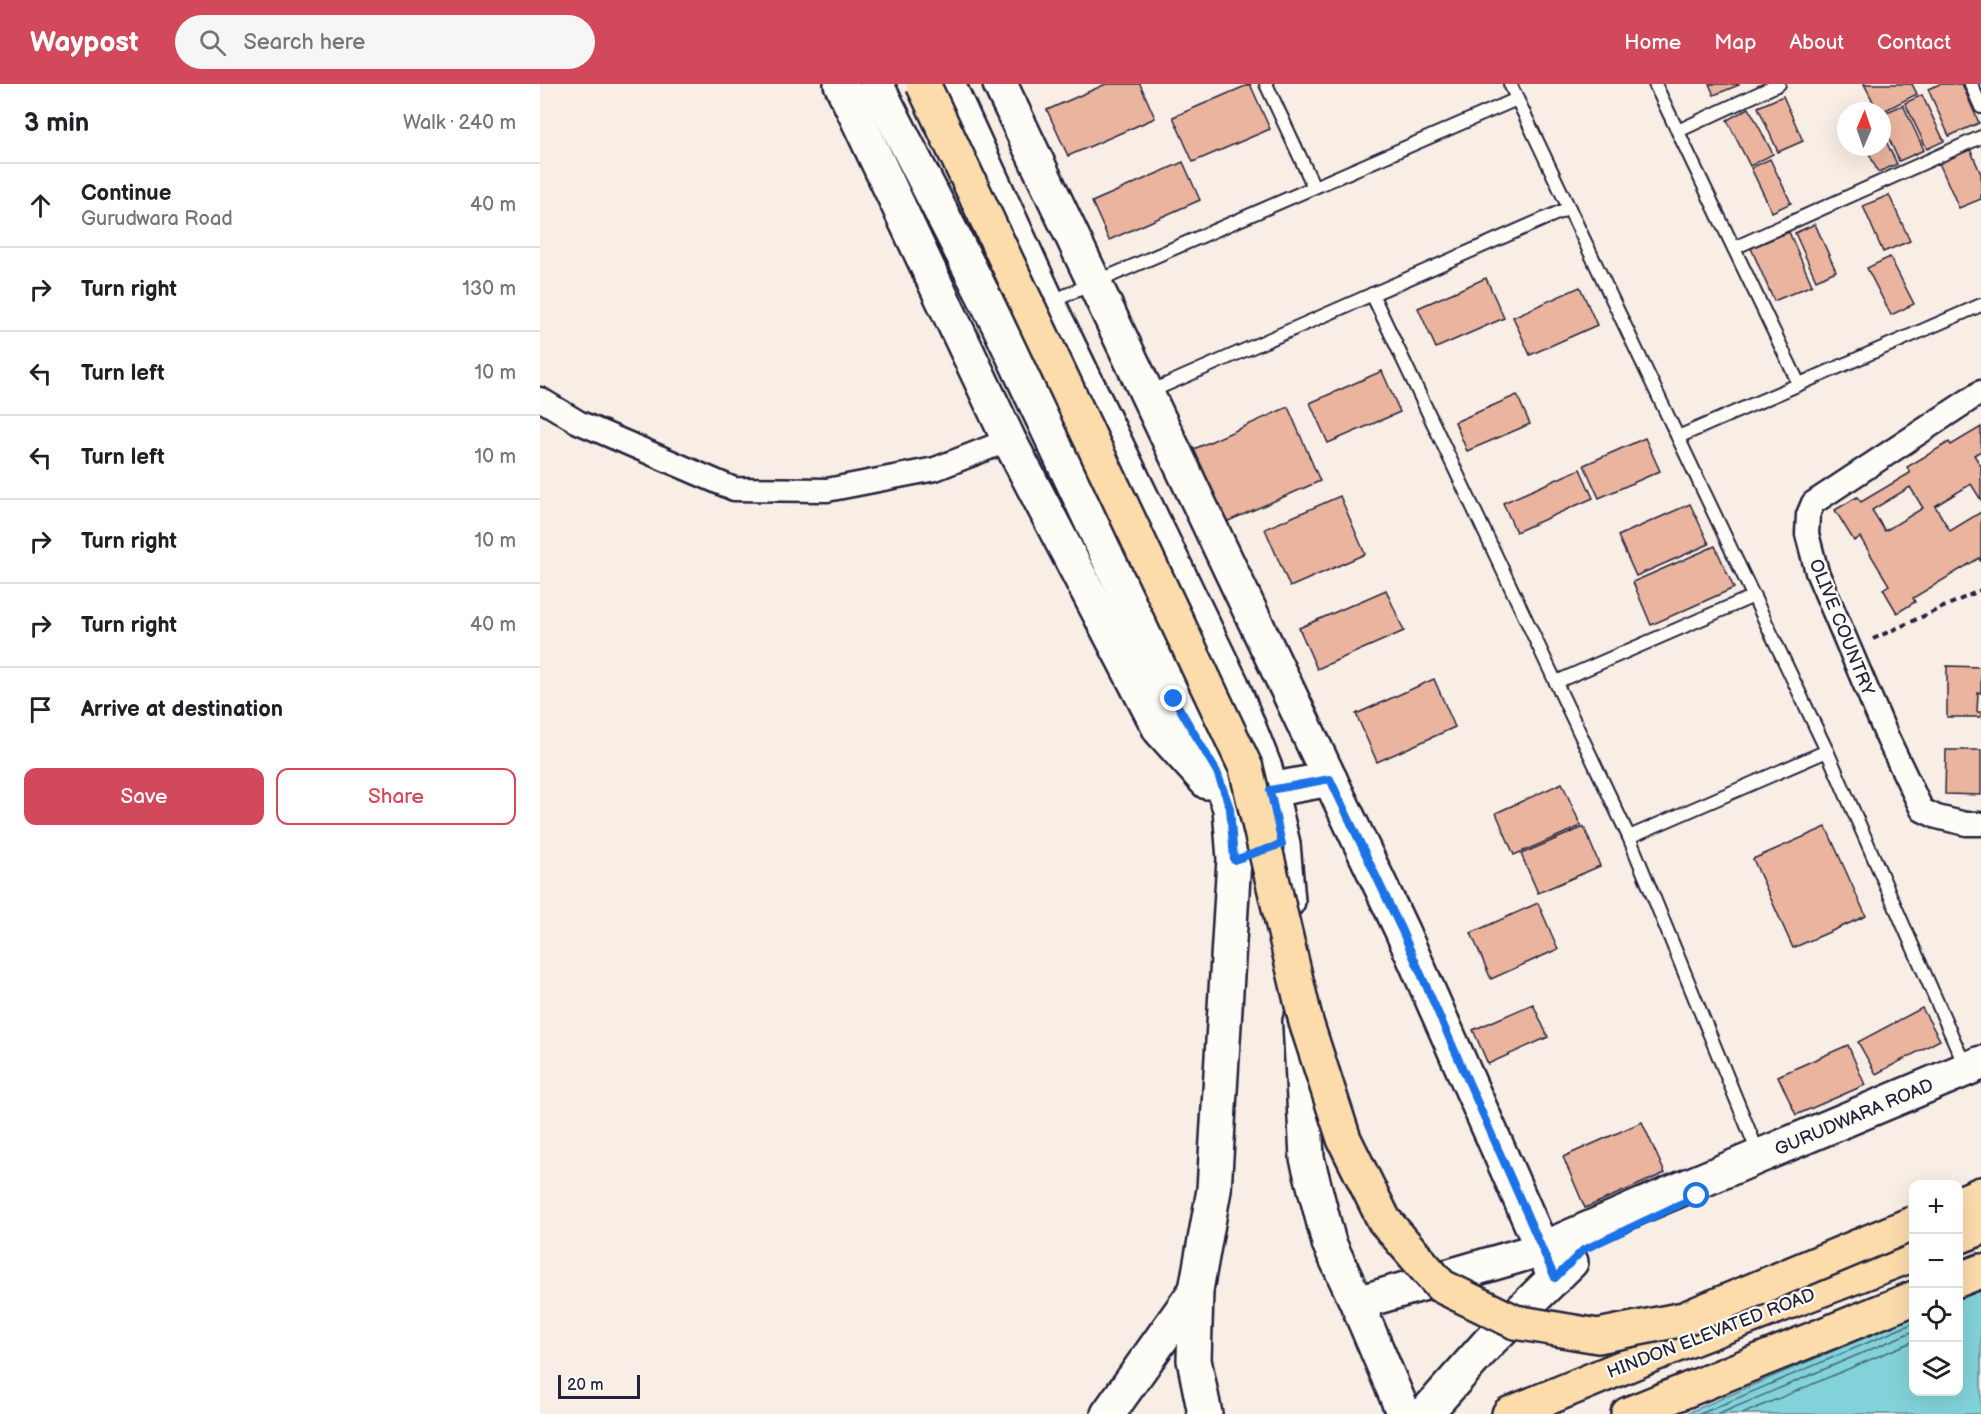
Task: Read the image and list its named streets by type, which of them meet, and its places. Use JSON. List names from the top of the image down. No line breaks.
{"streets":{"highway":["HINDON ELEVATED ROAD"],"main road":["GURUDWARA ROAD"],"street":["OLIVE COUNTRY"]},"scale_bar":"20 m","north":"top","page":{"header":"Waypost","search":"Search here","nav":["Home","Map","About","Contact"],"heading":["3 min","Walk · 240 m"],"list":[["Continue","Gurudwara Road","40 m"],["Turn right","130 m"],["Turn left","10 m"],["Turn left","10 m"],["Turn right","10 m"],["Turn right","40 m"],"Arrive at destination"],"buttons":["Save","Share"],"map_buttons":["+","−"],"scale":"20 m"}}
